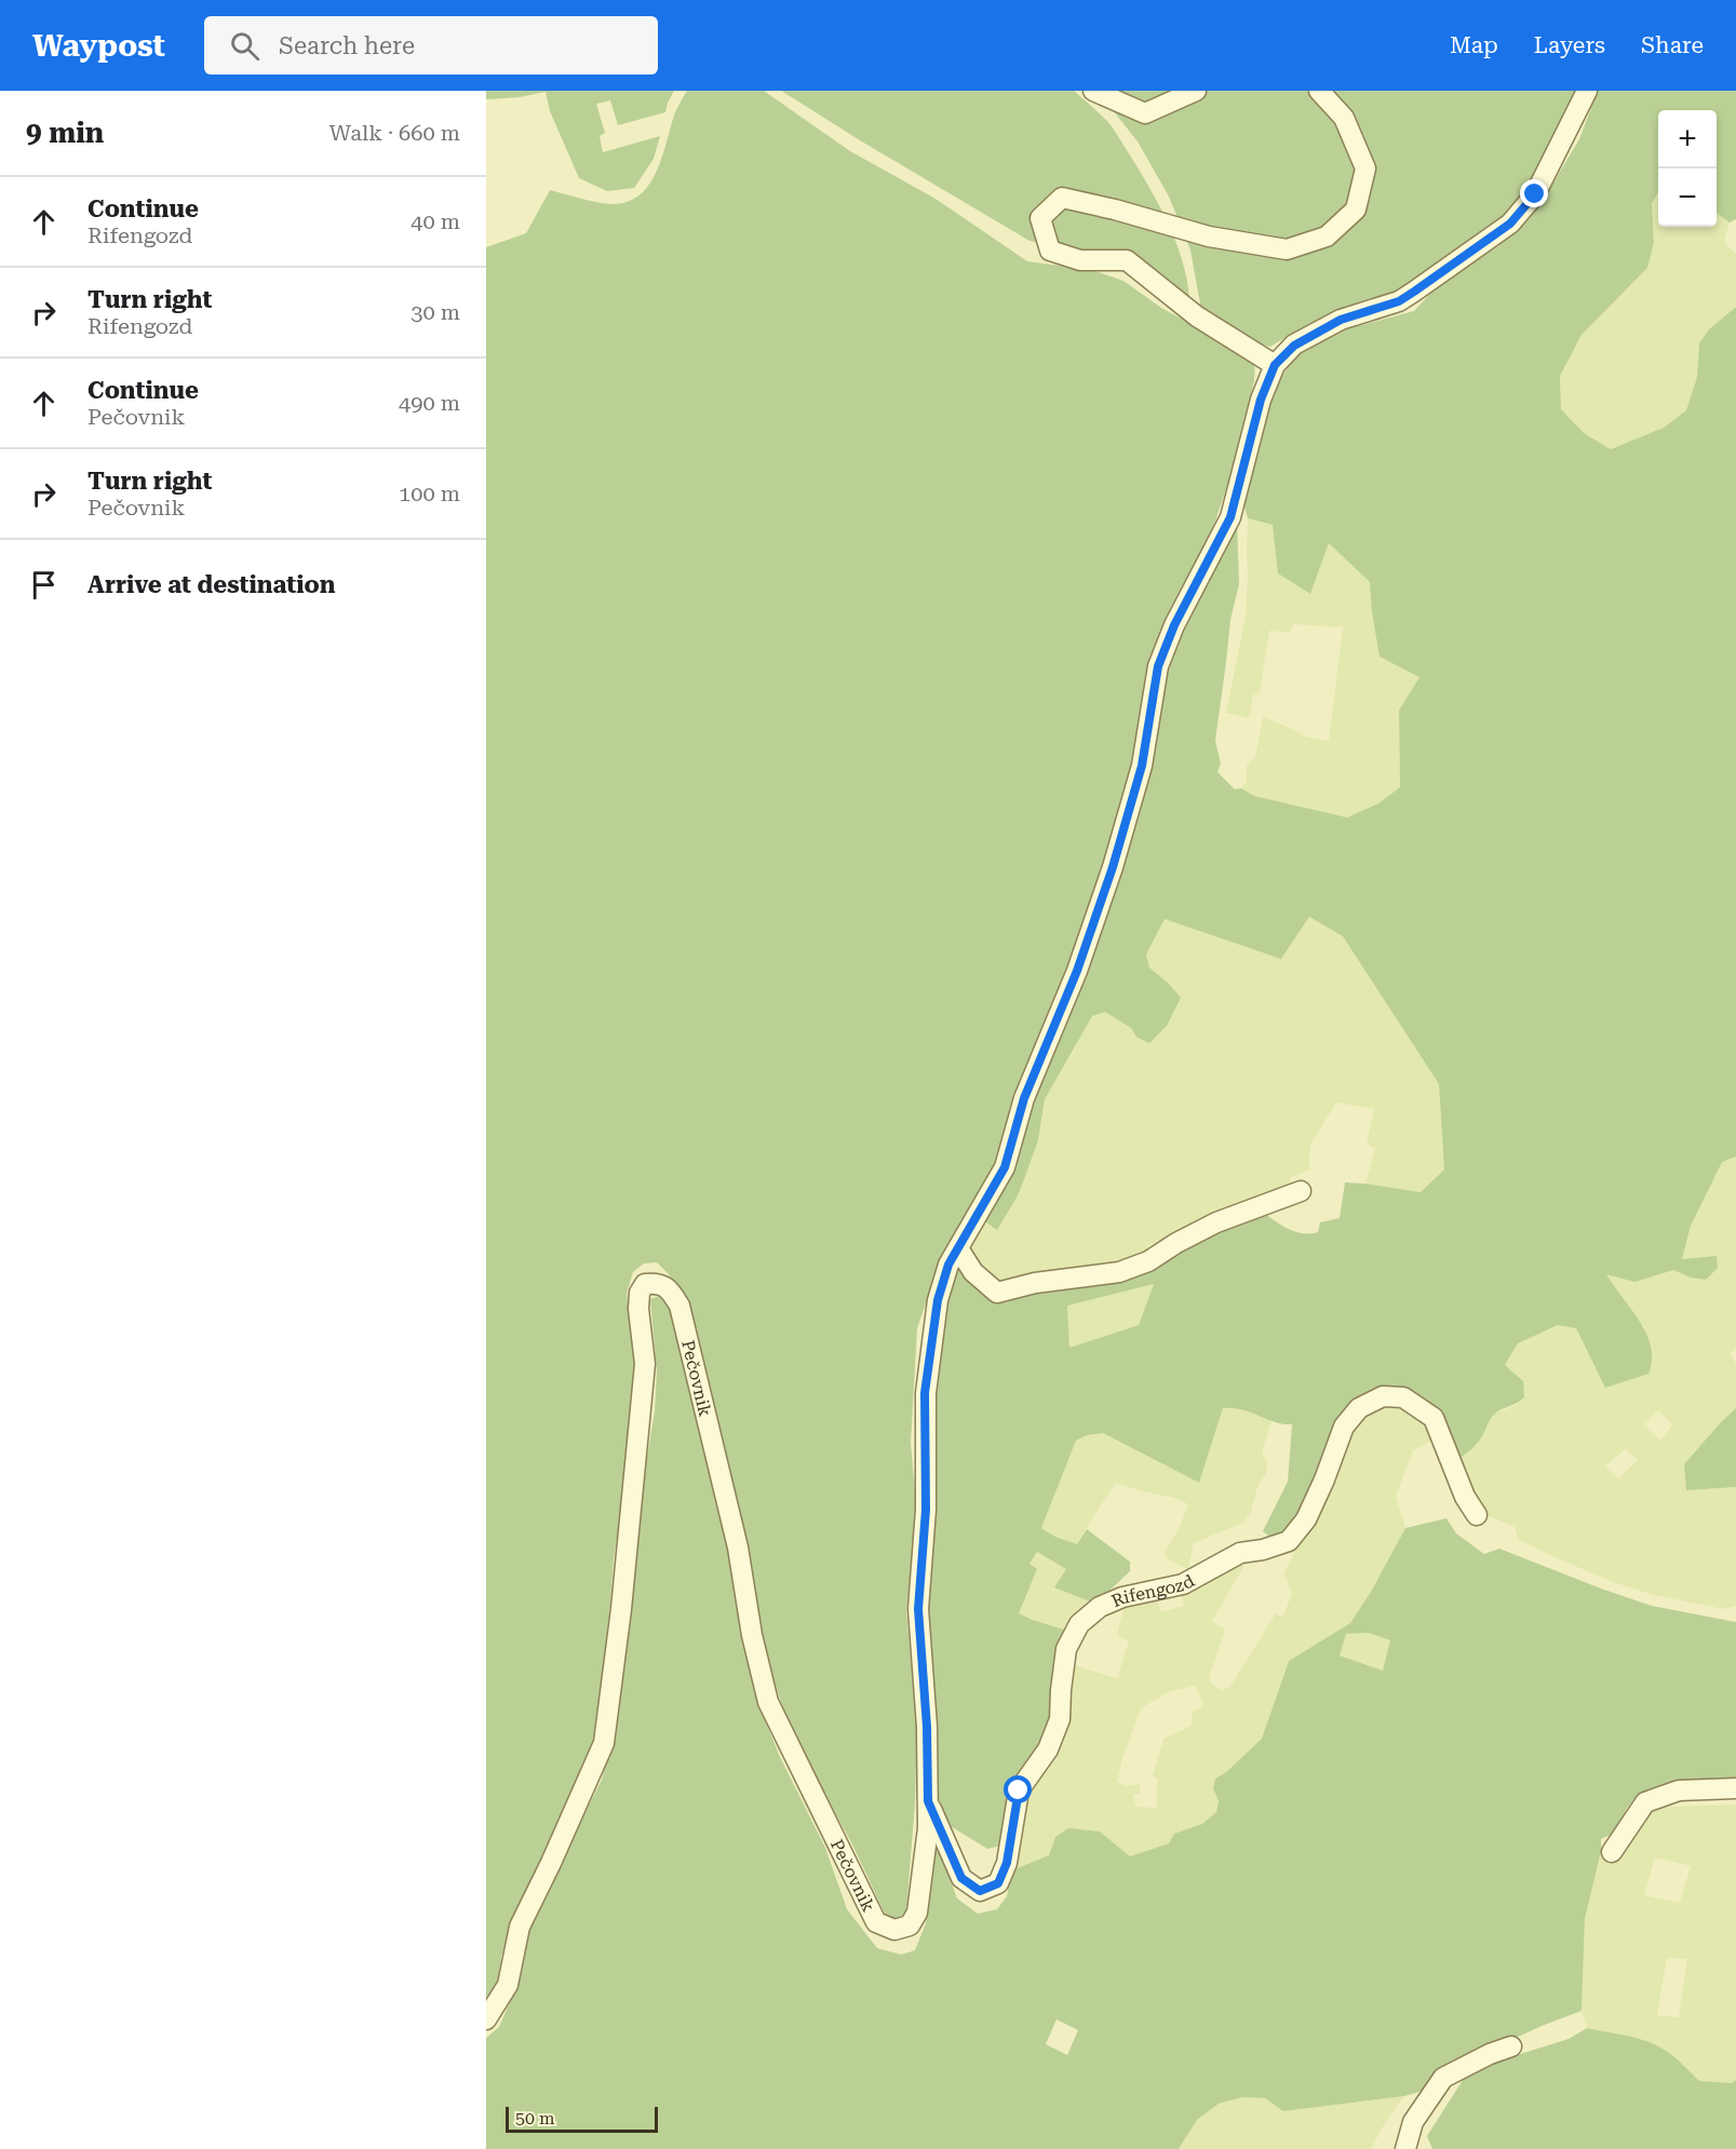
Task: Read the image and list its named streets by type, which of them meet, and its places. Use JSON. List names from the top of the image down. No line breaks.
{"streets":{"street":["Pečovnik","Rifengozd"]},"crossings":[["Pečovnik","Rifengozd"]],"scale_bar":"50 m","page":{"header":"Waypost","search":"Search here","nav":["Map","Layers","Share"],"heading":["9 min","Walk · 660 m"],"map_buttons":["+","−"],"list":[["Continue","Rifengozd","40 m"],["Turn right","Rifengozd","30 m"],["Continue","Pečovnik","490 m"],["Turn right","Pečovnik","100 m"],"Arrive at destination"],"scale":"50 m"}}
